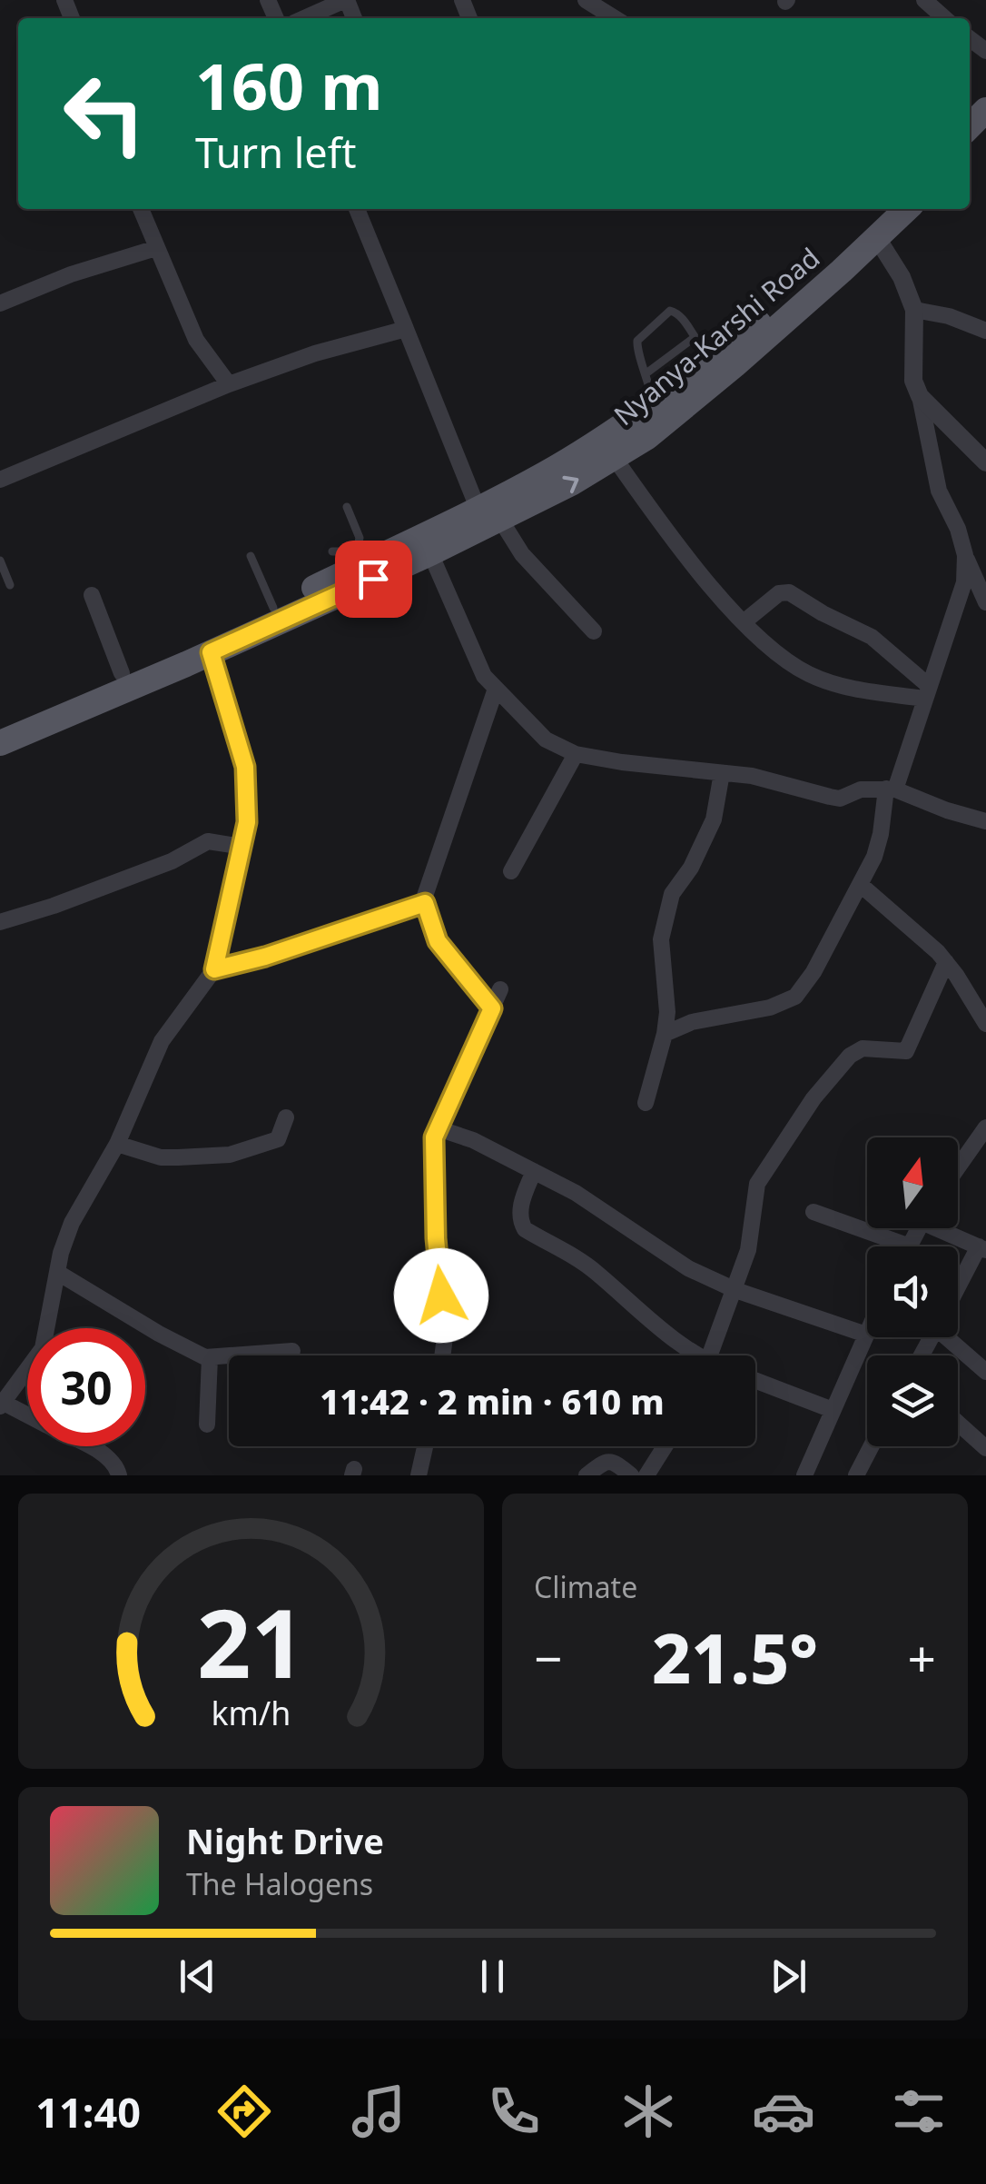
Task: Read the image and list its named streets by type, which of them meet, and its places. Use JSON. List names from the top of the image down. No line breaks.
{"streets":{"main road":["Nyanya-Karshi Road"]},"north":"top","page":{"turn":["160 m","Turn left"],"limit":"30","trip":"11:42 · 2 min · 610 m","tile":"Climate","heat":["−","21.5°","+"],"song":["Night Drive","The Halogens"],"tabs":"11:40","gauge":["21","km/h"]}}
